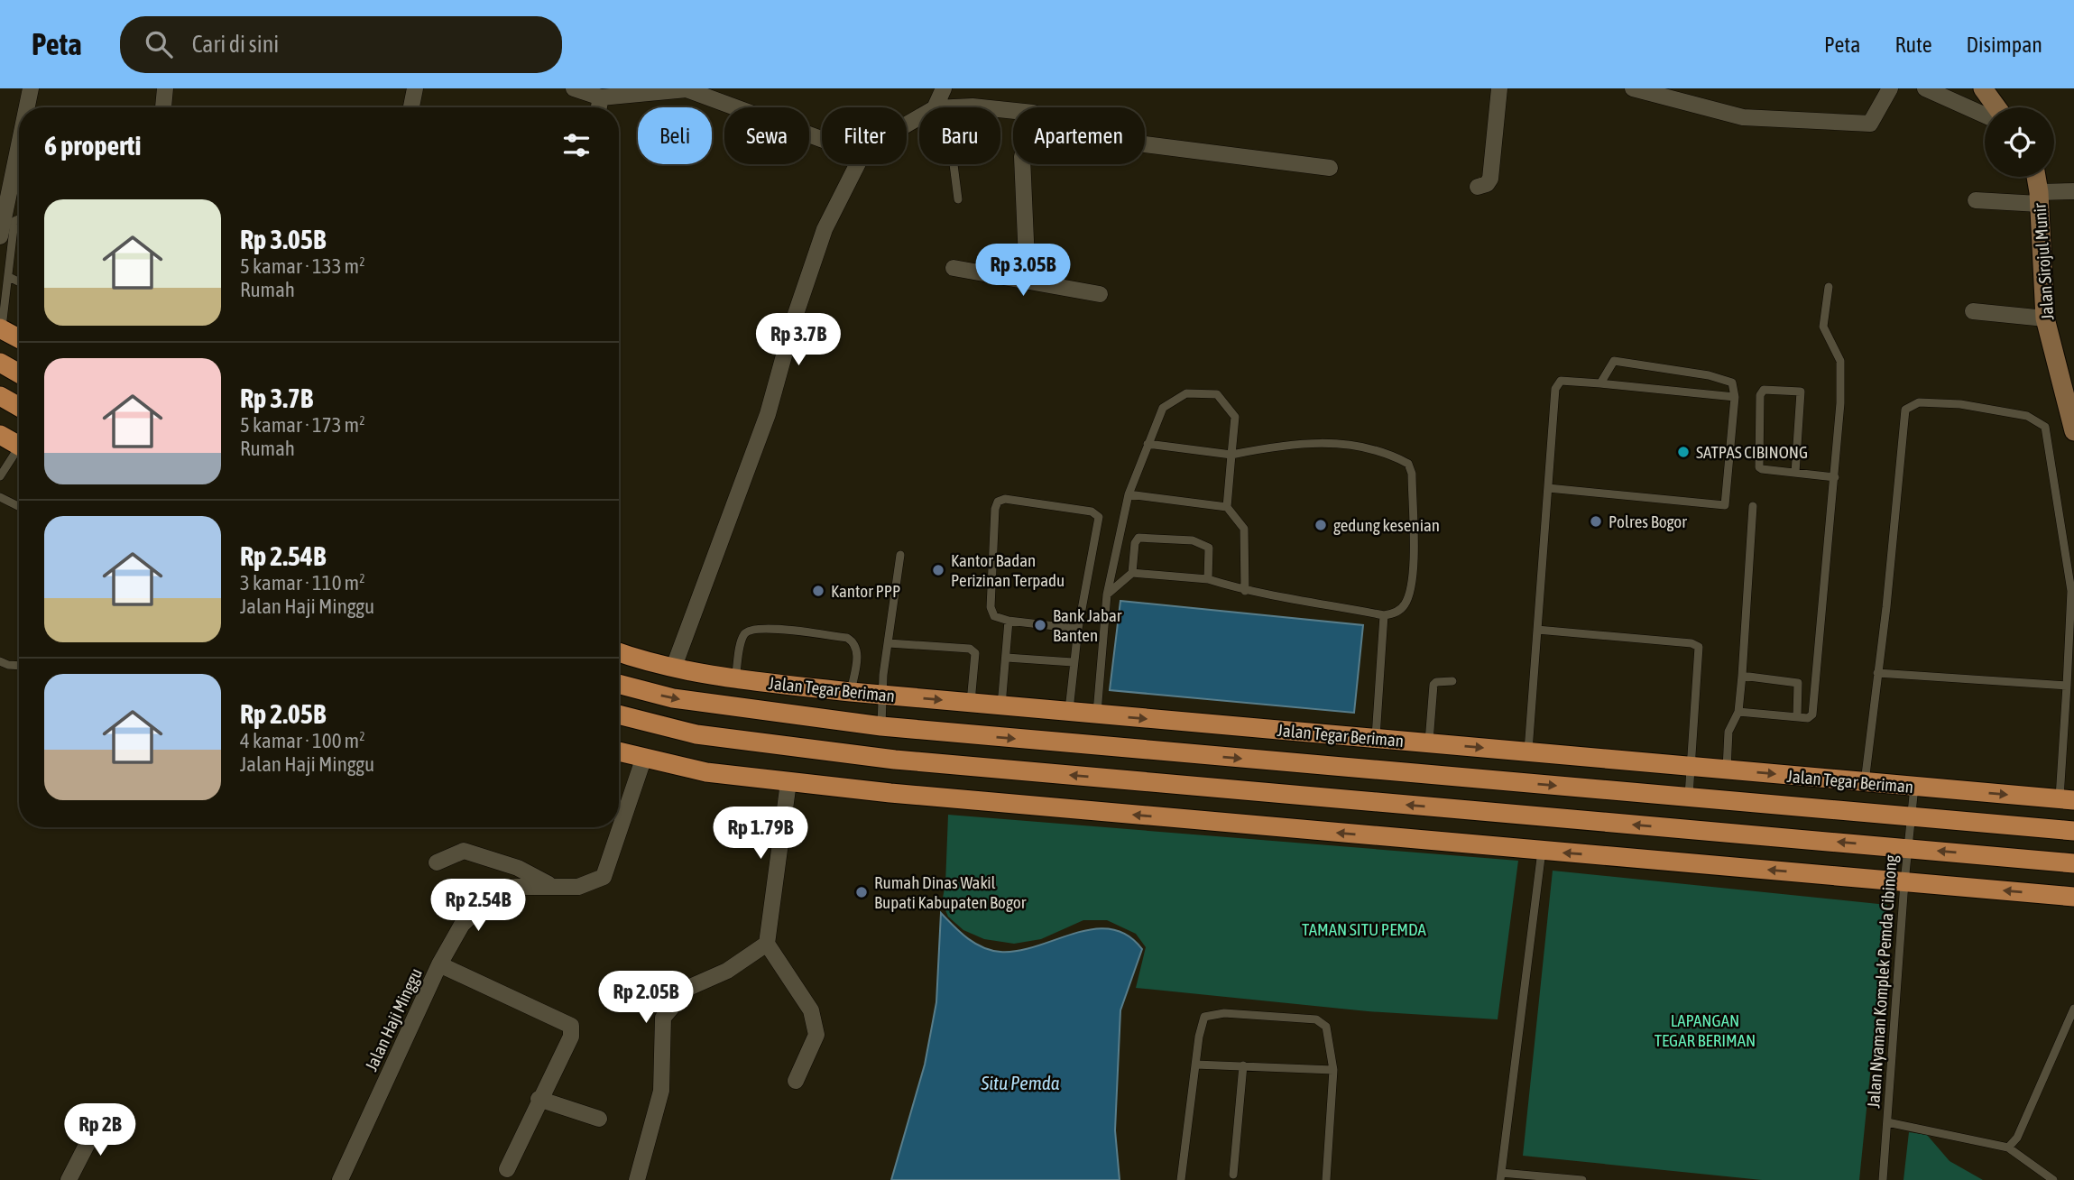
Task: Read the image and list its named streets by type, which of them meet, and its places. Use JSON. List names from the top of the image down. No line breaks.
{"streets":{"main road":["Jalan Tegar Beriman"],"street":["Jalan Sirojul Munir","Jalan Haji Minggu"],"lane":["Jalan Nyaman Komplek Pemda Cibinong"]},"crossings":[["Jalan Tegar Beriman","Jalan Nyaman Komplek Pemda Cibinong"]],"water":["Situ Pemda"],"parks":["TAMAN SITU PEMDA","LAPANGAN TEGAR BERIMAN"],"places":["SATPAS CIBINONG","Polres Bogor","gedung kesenian","Kantor Badan Perizinan Terpadu","Kantor PPP","Bank Jabar Banten","Rumah Dinas Wakil Bupati Kabupaten Bogor"],"page":{"header":"Peta","search":"Cari di sini","nav":["Peta","Rute","Disimpan"],"chip":["Beli","Sewa","Filter","Baru","Apartemen"],"heading":"6 properti","list":[{"name":"Rp 3.05B","note":"5 kamar · 133 m² · Rumah"},{"name":"Rp 3.7B","note":"5 kamar · 173 m² · Rumah"},{"name":"Rp 2.54B","note":"3 kamar · 110 m² · Jalan Haji Minggu"},{"name":"Rp 2.05B","note":"4 kamar · 100 m² · Jalan Haji Minggu"}],"price":["Rp 3.05B","Rp 3.7B","Rp 1.79B","Rp 2.54B","Rp 2.05B","Rp 2B"]}}
